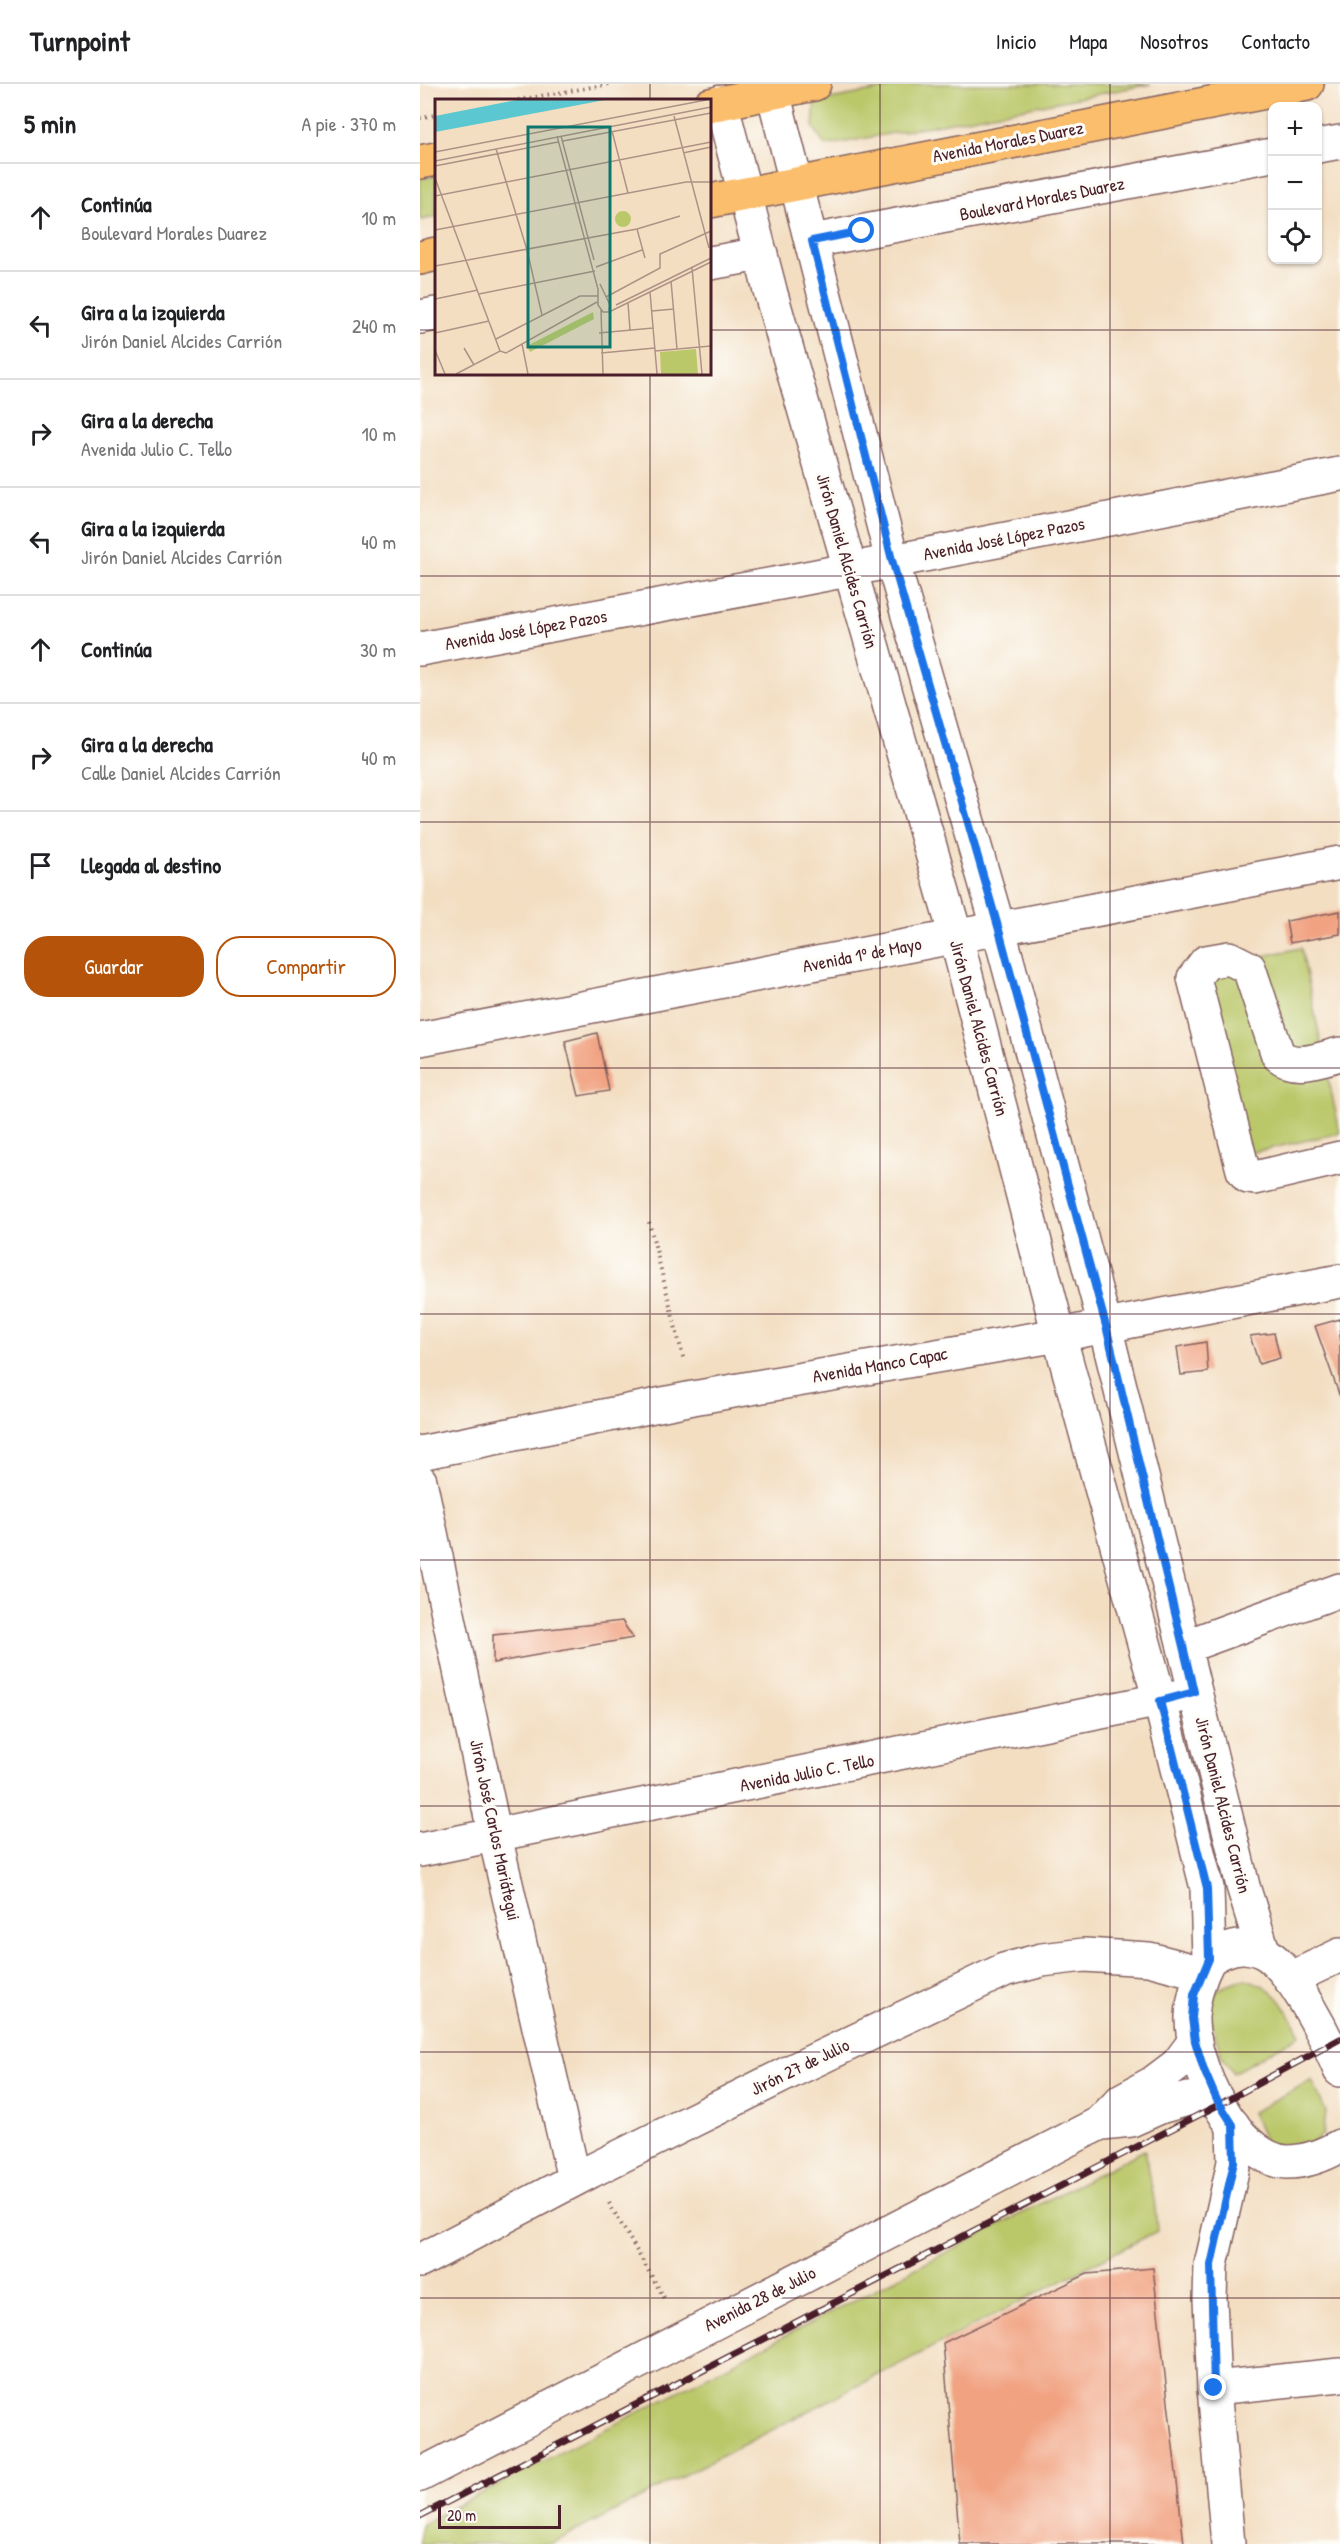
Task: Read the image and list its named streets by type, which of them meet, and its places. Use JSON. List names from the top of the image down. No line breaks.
{"streets":{"highway":["Avenida Morales Duarez"],"street":["Boulevard Morales Duarez","Avenida José López Pazos","Jirón Daniel Alcides Carrión","Avenida 1º de Mayo","Avenida Manco Capac","Avenida Julio C. Tello","Jirón José Carlos Mariátegui","Jirón 27 de Julio","Avenida 28 de Julio"]},"crossings":[["Avenida Morales Duarez","Jirón Daniel Alcides Carrión"],["Boulevard Morales Duarez","Jirón Daniel Alcides Carrión"],["Avenida José López Pazos","Jirón Daniel Alcides Carrión"],["Jirón Daniel Alcides Carrión","Avenida 1º de Mayo"],["Jirón Daniel Alcides Carrión","Avenida Manco Capac"],["Jirón Daniel Alcides Carrión","Avenida Julio C. Tello"],["Jirón Daniel Alcides Carrión","Jirón 27 de Julio"],["Jirón Daniel Alcides Carrión","Avenida 28 de Julio"],["Avenida Julio C. Tello","Jirón José Carlos Mariátegui"],["Jirón José Carlos Mariátegui","Jirón 27 de Julio"]],"scale_bar":"20 m","page":{"header":"Turnpoint","nav":["Inicio","Mapa","Nosotros","Contacto"],"heading":["5 min","A pie · 370 m"],"map_buttons":["+","−"],"list":[["Continúa","Boulevard Morales Duarez","10 m"],["Gira a la izquierda","Jirón Daniel Alcides Carrión","240 m"],["Gira a la derecha","Avenida Julio C. Tello","10 m"],["Gira a la izquierda","Jirón Daniel Alcides Carrión","40 m"],["Continúa","30 m"],["Gira a la derecha","Calle Daniel Alcides Carrión","40 m"],"Llegada al destino"],"buttons":["Guardar","Compartir"],"scale":"20 m"}}
